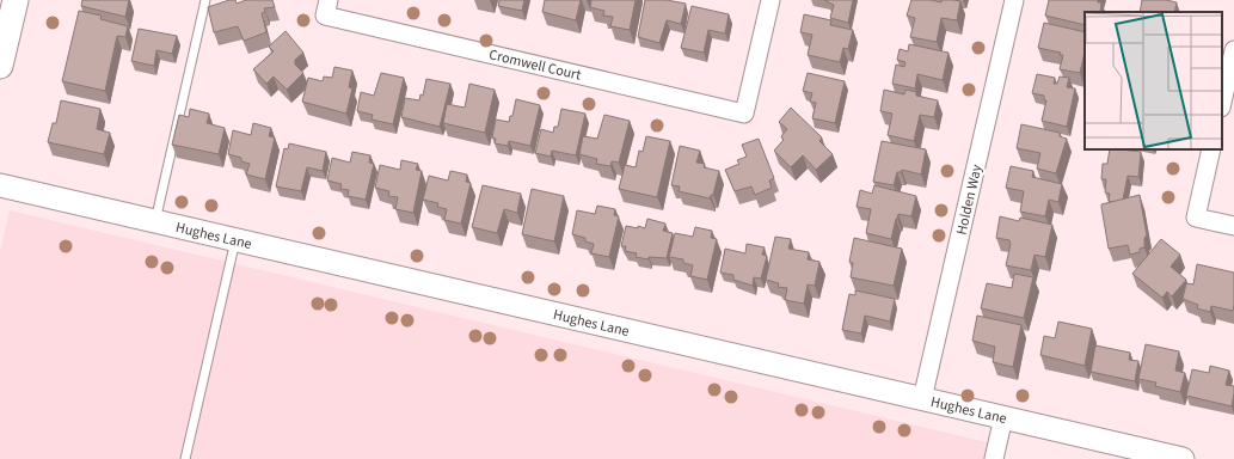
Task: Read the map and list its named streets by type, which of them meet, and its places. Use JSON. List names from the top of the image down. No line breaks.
{"streets":{"street":["Cromwell Court","Holden Way","Hughes Lane"]},"crossings":[["Holden Way","Hughes Lane"]]}
